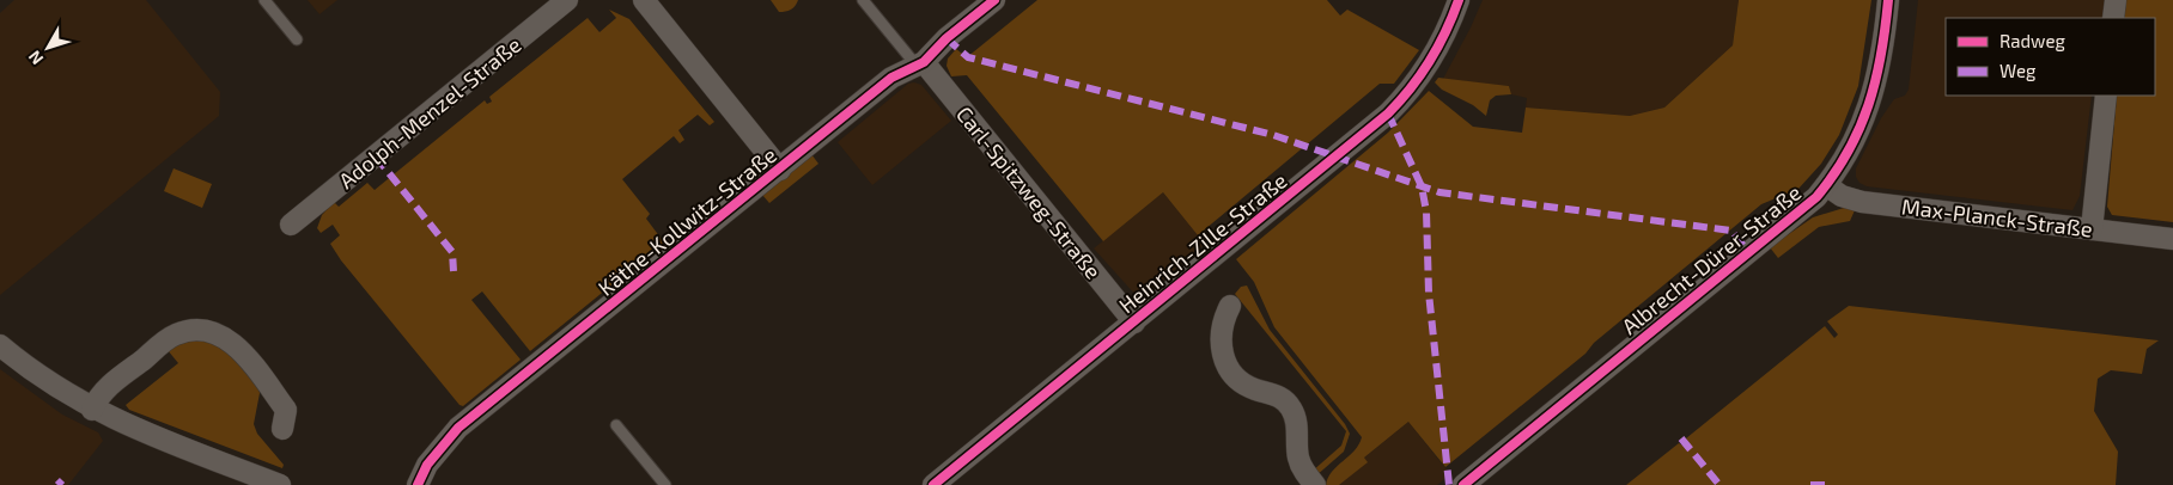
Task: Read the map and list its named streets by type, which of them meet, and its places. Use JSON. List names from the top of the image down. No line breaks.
{"streets":{"street":["Adolph-Menzel-Straße","Carl-Spitzweg-Straße","Max-Planck-Straße","Käthe-Kollwitz-Straße","Heinrich-Zille-Straße","Albrecht-Dürer-Straße"]},"crossings":[["Carl-Spitzweg-Straße","Käthe-Kollwitz-Straße"],["Carl-Spitzweg-Straße","Heinrich-Zille-Straße"],["Max-Planck-Straße","Albrecht-Dürer-Straße"]],"legend":["Radweg","Weg"],"north":"bottom left"}
